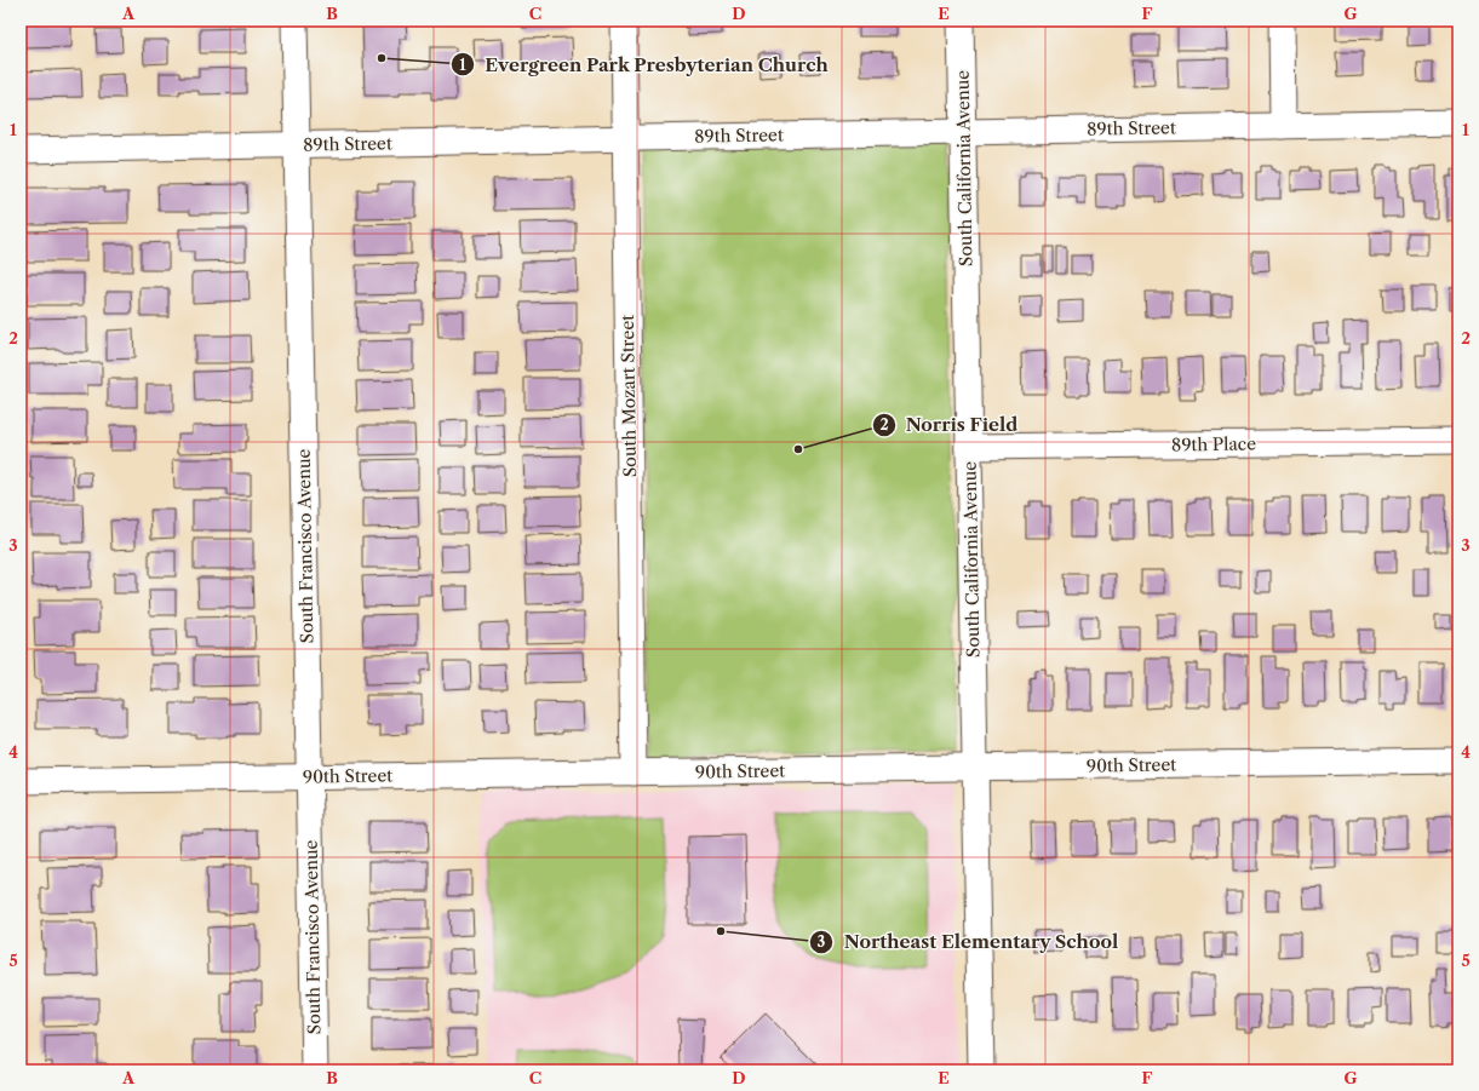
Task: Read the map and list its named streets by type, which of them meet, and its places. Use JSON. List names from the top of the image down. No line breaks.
{"streets":{"street":["89th Street","South California Avenue","South Mozart Street","89th Place","South Francisco Avenue","90th Street"]},"crossings":[["89th Street","South California Avenue"],["89th Street","South Mozart Street"],["89th Street","South Francisco Avenue"],["South California Avenue","89th Place"],["South California Avenue","90th Street"],["South Mozart Street","90th Street"],["South Francisco Avenue","90th Street"]],"places":["Evergreen Park Presbyterian Church","Norris Field","Northeast Elementary School"],"grid":{"columns":["A","B","C","D","E","F","G"],"rows":["1","2","3","4","5"]}}
